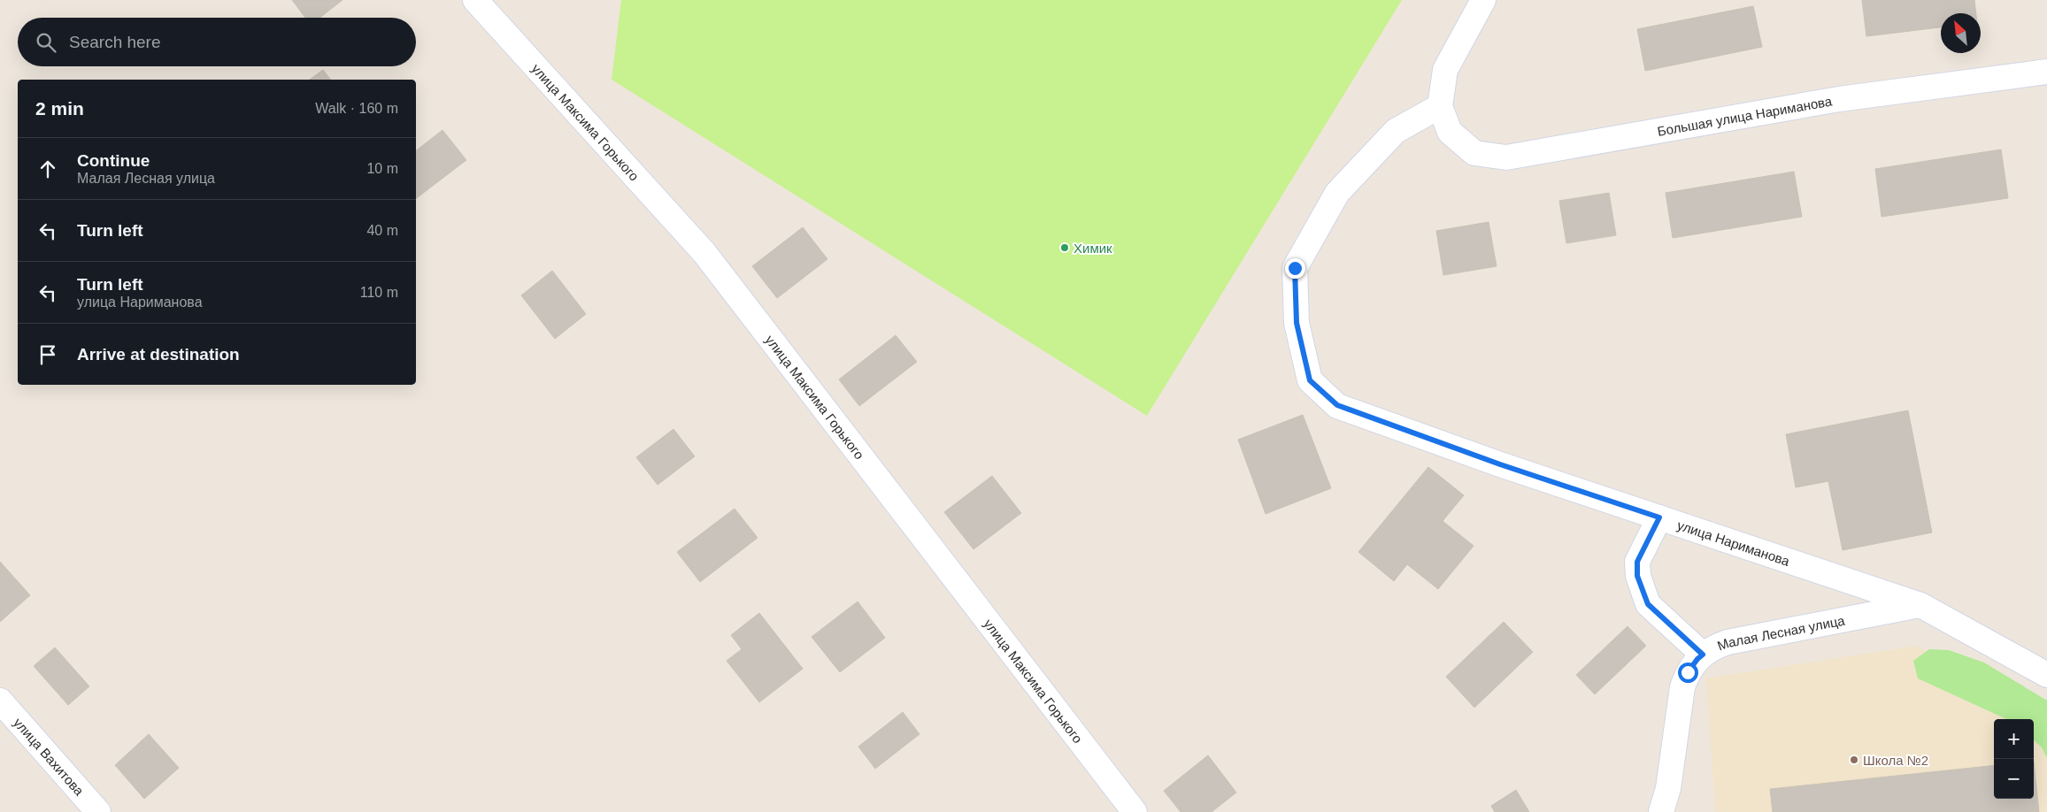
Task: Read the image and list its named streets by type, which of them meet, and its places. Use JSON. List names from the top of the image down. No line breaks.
{"streets":{"street":["Большая улица Нариманова","улица Максима Горького","улица Нариманова","Малая Лесная улица","улица Вахитова"]},"crossings":[["Большая улица Нариманова","улица Нариманова"],["улица Нариманова","Малая Лесная улица"]],"places":["Химик","Школа №2"],"north":"top left","page":{"search":"Search here","heading":["2 min","Walk · 160 m"],"list":[["Continue","Малая Лесная улица","10 m"],["Turn left","40 m"],["Turn left","улица Нариманова","110 m"],"Arrive at destination"],"map_buttons":["+","−"]}}
